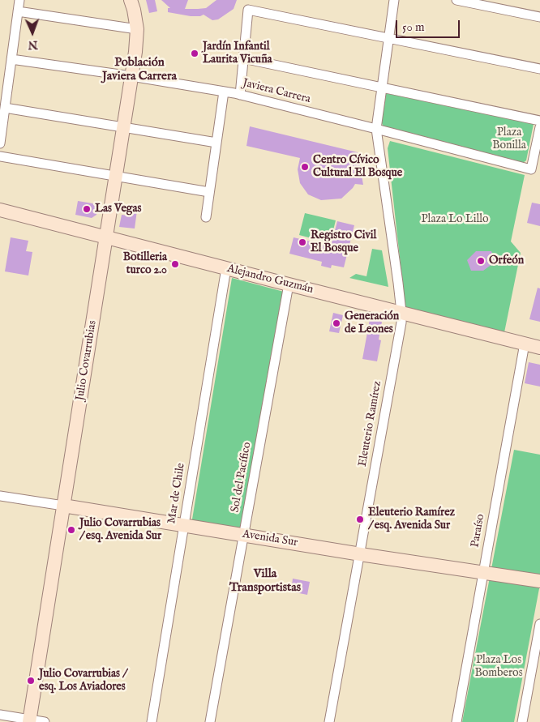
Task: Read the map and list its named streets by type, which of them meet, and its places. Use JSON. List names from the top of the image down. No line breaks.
{"streets":{"street":["Javiera Carrera","Alejandro Guzmán","Julio Covarrubias","Eleuterio Ramírez","Sol del Pacífico","Mar de Chile","Paraíso","Avenida Sur"]},"crossings":[["Javiera Carrera","Julio Covarrubias"],["Javiera Carrera","Eleuterio Ramírez"],["Alejandro Guzmán","Julio Covarrubias"],["Alejandro Guzmán","Eleuterio Ramírez"],["Alejandro Guzmán","Sol del Pacífico"],["Alejandro Guzmán","Mar de Chile"],["Alejandro Guzmán","Paraíso"],["Julio Covarrubias","Avenida Sur"],["Eleuterio Ramírez","Avenida Sur"],["Sol del Pacífico","Avenida Sur"],["Mar de Chile","Avenida Sur"],["Paraíso","Avenida Sur"]],"districts":["Población Javiera Carrera","Villa Transportistas"],"parks":["Plaza Bonilla","Plaza Lo Lillo","Plaza Los Bomberos"],"places":["Jardín Infantil Laurita Vicuña","Centro Cívico Cultural El Bosque","Las Vegas","Registro Civil El Bosque","Orfeón","Botilleria turco 2.0","Generación de Leones","Eleuterio Ramírez / esq. Avenida Sur","Julio Covarrubias / esq. Avenida Sur","Julio Covarrubias / esq. Los Aviadores"],"scale_bar":"50 m","north":"bottom"}
